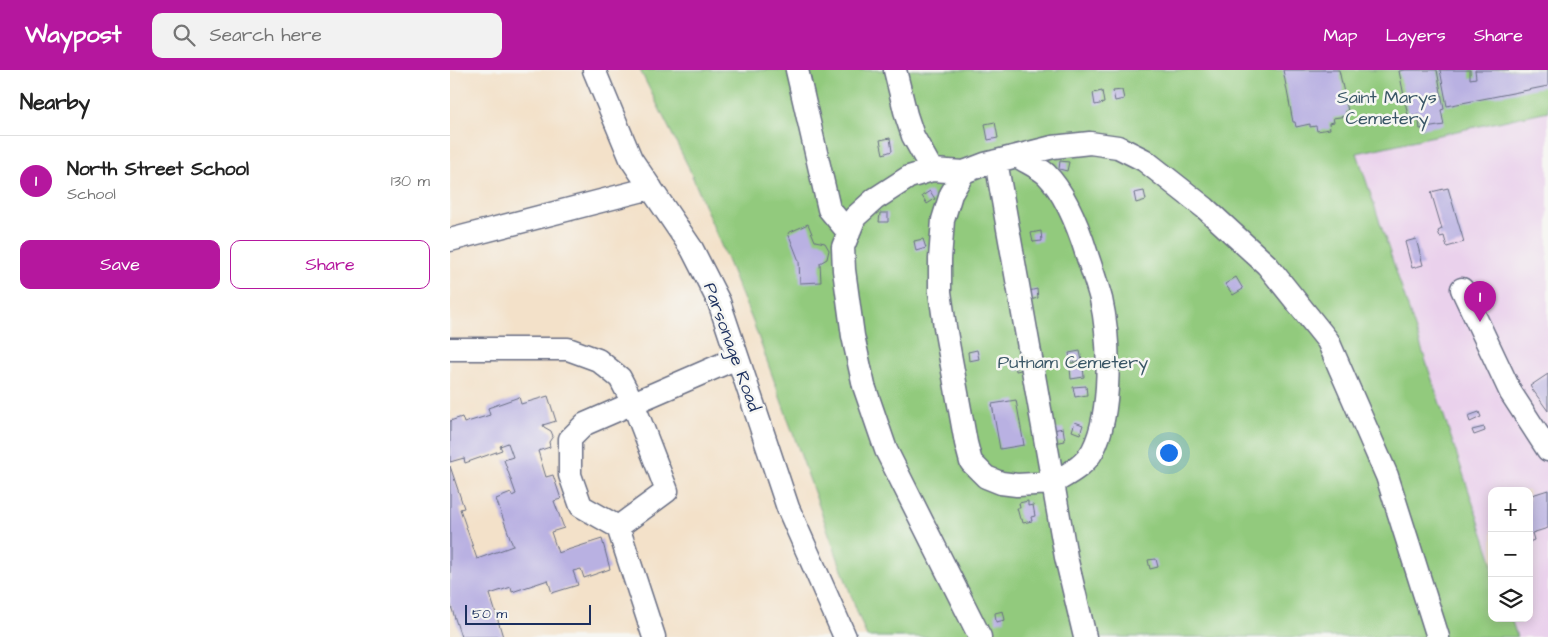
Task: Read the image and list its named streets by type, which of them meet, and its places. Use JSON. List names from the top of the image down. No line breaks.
{"streets":{"street":["Parsonage Road"]},"parks":["Saint Marys Cemetery","Putnam Cemetery"],"scale_bar":"50 m","page":{"header":"Waypost","search":"Search here","nav":["Map","Layers","Share"],"heading":"Nearby","list":[{"mark":"1","name":"North Street School","note":"School","value":"130 m"}],"buttons":["Save","Share"],"pins":"1","map_buttons":["+","−"],"scale":"50 m"}}
